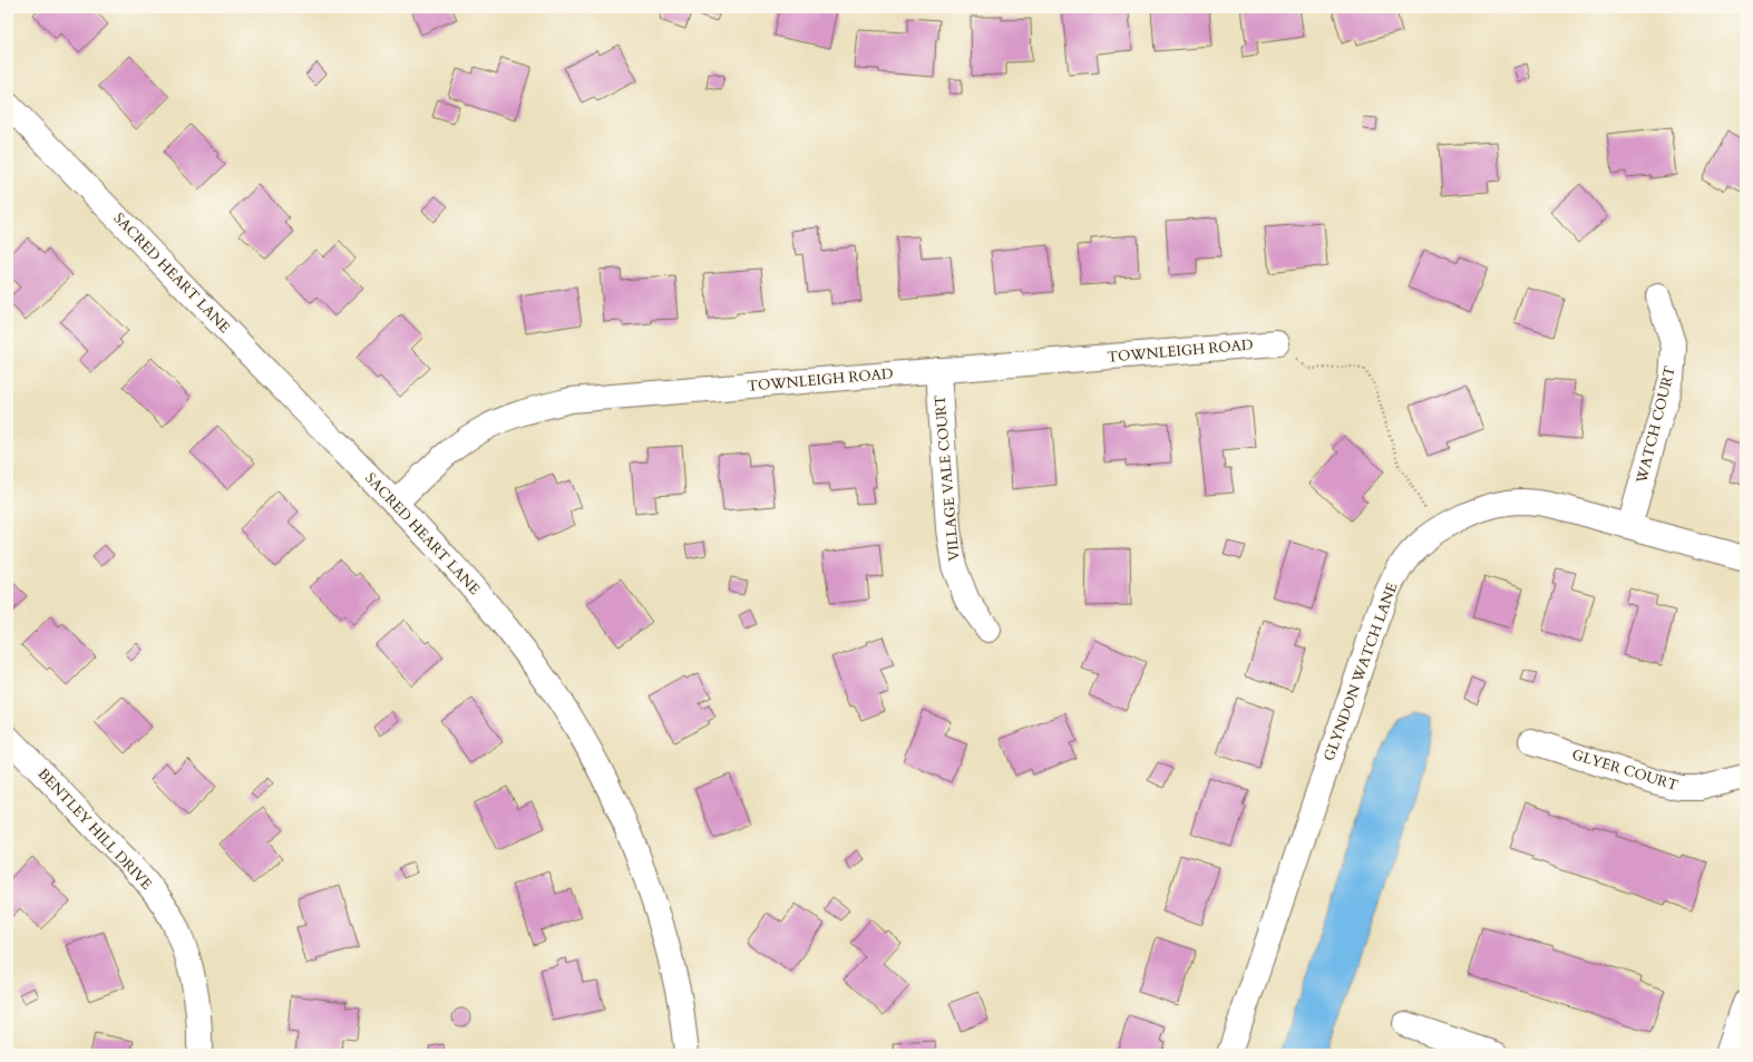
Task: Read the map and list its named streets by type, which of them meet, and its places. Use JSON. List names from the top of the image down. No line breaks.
{"streets":{"street":["SACRED HEART LANE","TOWNLEIGH ROAD","WATCH COURT","VILLAGE VALE COURT","GLYNDON WATCH LANE","GLYER COURT","BENTLEY HILL DRIVE"]},"crossings":[["SACRED HEART LANE","TOWNLEIGH ROAD"],["TOWNLEIGH ROAD","VILLAGE VALE COURT"],["WATCH COURT","GLYNDON WATCH LANE"]]}
